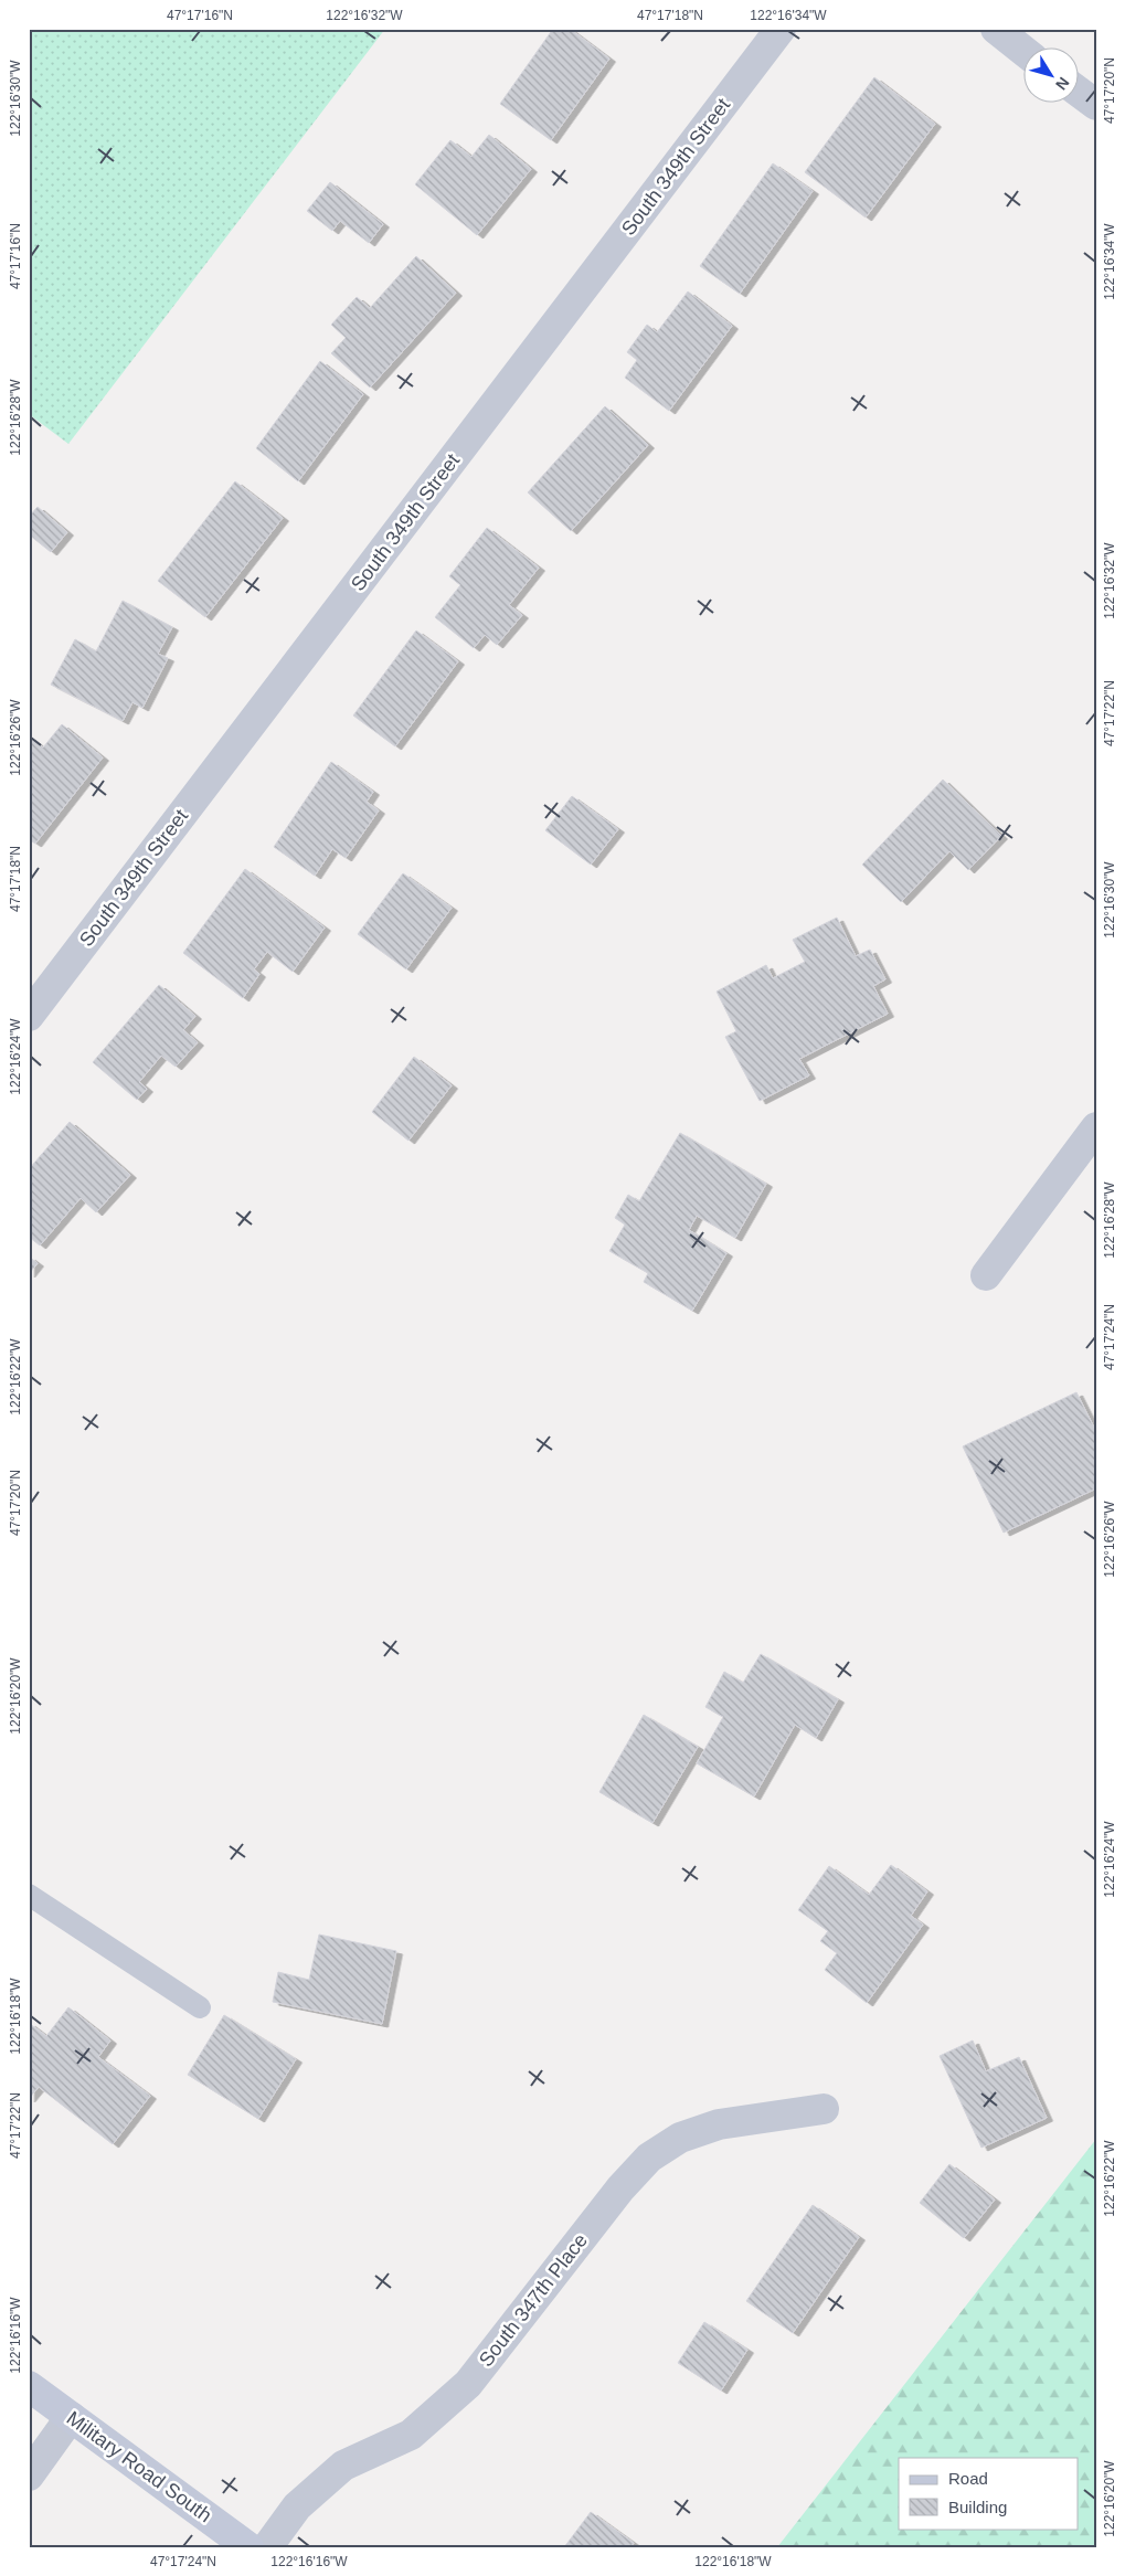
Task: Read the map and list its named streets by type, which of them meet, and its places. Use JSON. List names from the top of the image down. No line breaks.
{"streets":{"main road":["Military Road South"],"street":["South 349th Street","South 347th Place"]},"legend":["Road","Building"],"north":"bottom right","coordinates":["47°17'16\"N","122°16'32\"W","47°17'18\"N","122°16'34\"W","47°17'20\"N","122°16'30\"W","122°16'28\"W","47°17'22\"N","122°16'26\"W","122°16'24\"W","47°17'24\"N","122°16'22\"W","122°16'20\"W","122°16'18\"W","122°16'16\"W"]}
